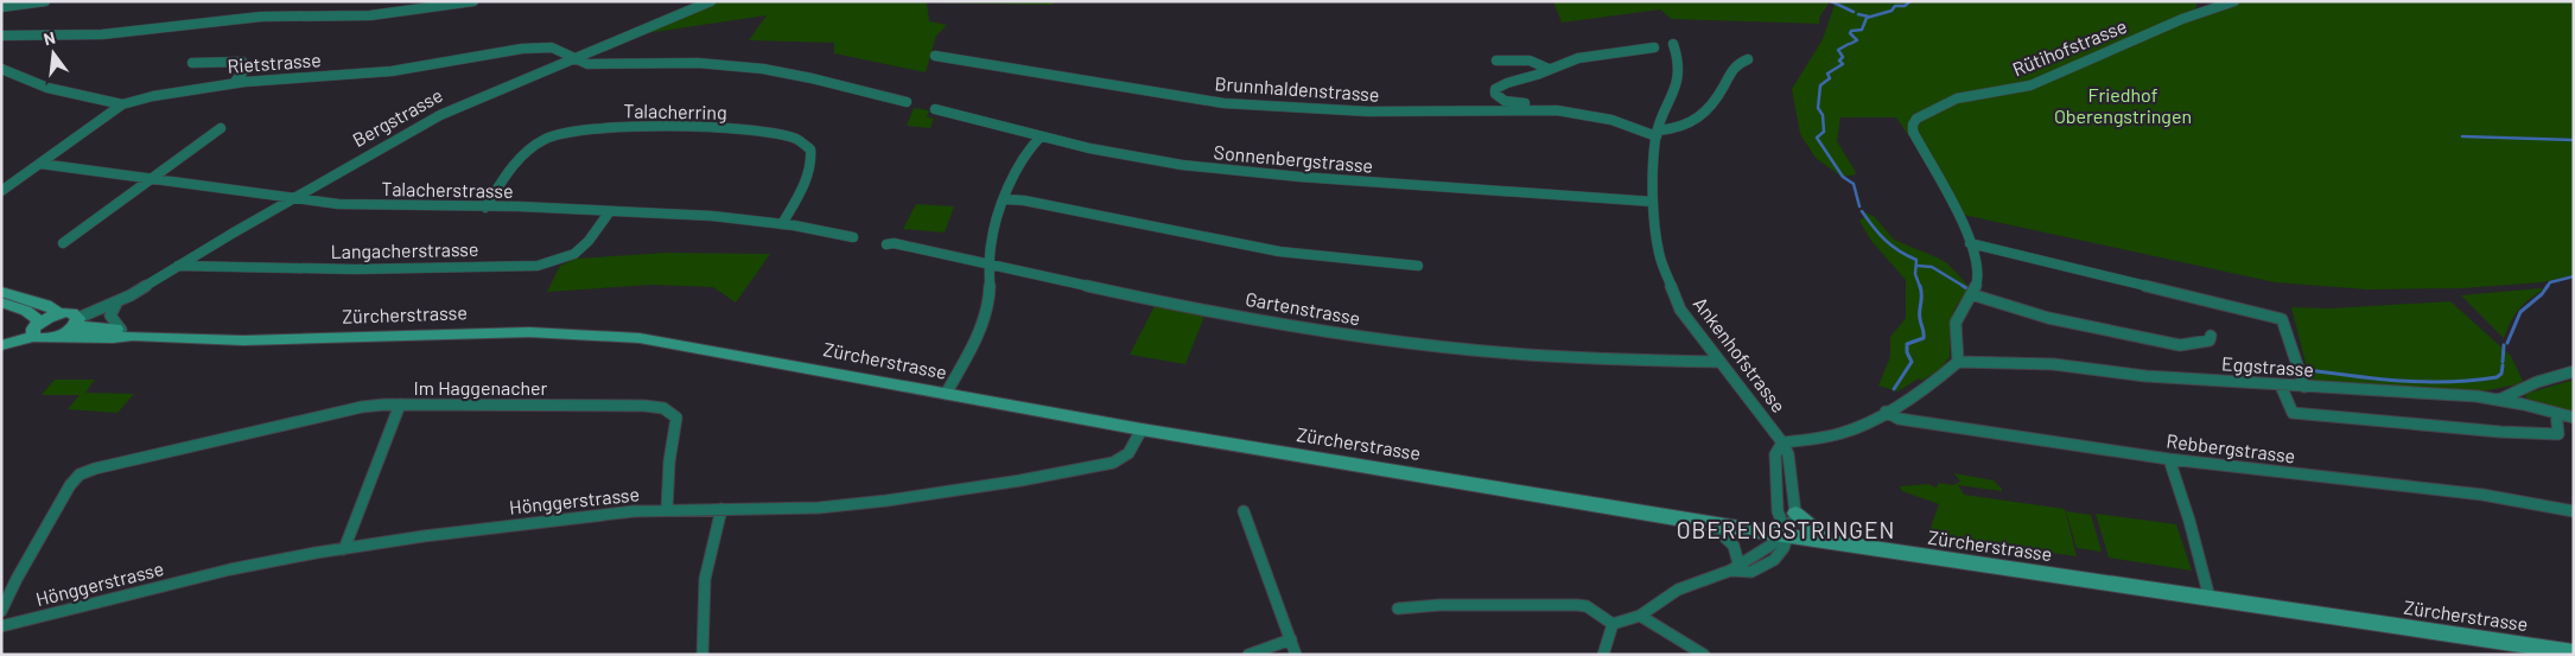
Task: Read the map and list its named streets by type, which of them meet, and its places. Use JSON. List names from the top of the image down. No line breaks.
{"streets":{"main road":["Zürcherstrasse"],"street":["Rütihofstrasse","Rietstrasse","Brunnhaldenstrasse","Talacherring","Bergstrasse","Sonnenbergstrasse","Talacherstrasse","Langacherstrasse","Gartenstrasse","Ankenhofstrasse","Eggstrasse","Im Haggenacher","Rebbergstrasse","Hönggerstrasse"]},"crossings":[["Rütihofstrasse","Eggstrasse"],["Rietstrasse","Bergstrasse"],["Rietstrasse","Talacherstrasse"],["Brunnhaldenstrasse","Ankenhofstrasse"],["Talacherring","Talacherstrasse"],["Bergstrasse","Talacherstrasse"],["Bergstrasse","Langacherstrasse"],["Bergstrasse","Zürcherstrasse"],["Sonnenbergstrasse","Ankenhofstrasse"],["Talacherstrasse","Langacherstrasse"],["Gartenstrasse","Ankenhofstrasse"],["Zürcherstrasse","Hönggerstrasse"],["Im Haggenacher","Hönggerstrasse"]],"districts":["OBERENGSTRINGEN"],"parks":["Friedhof Oberengstringen"],"north":"top"}
